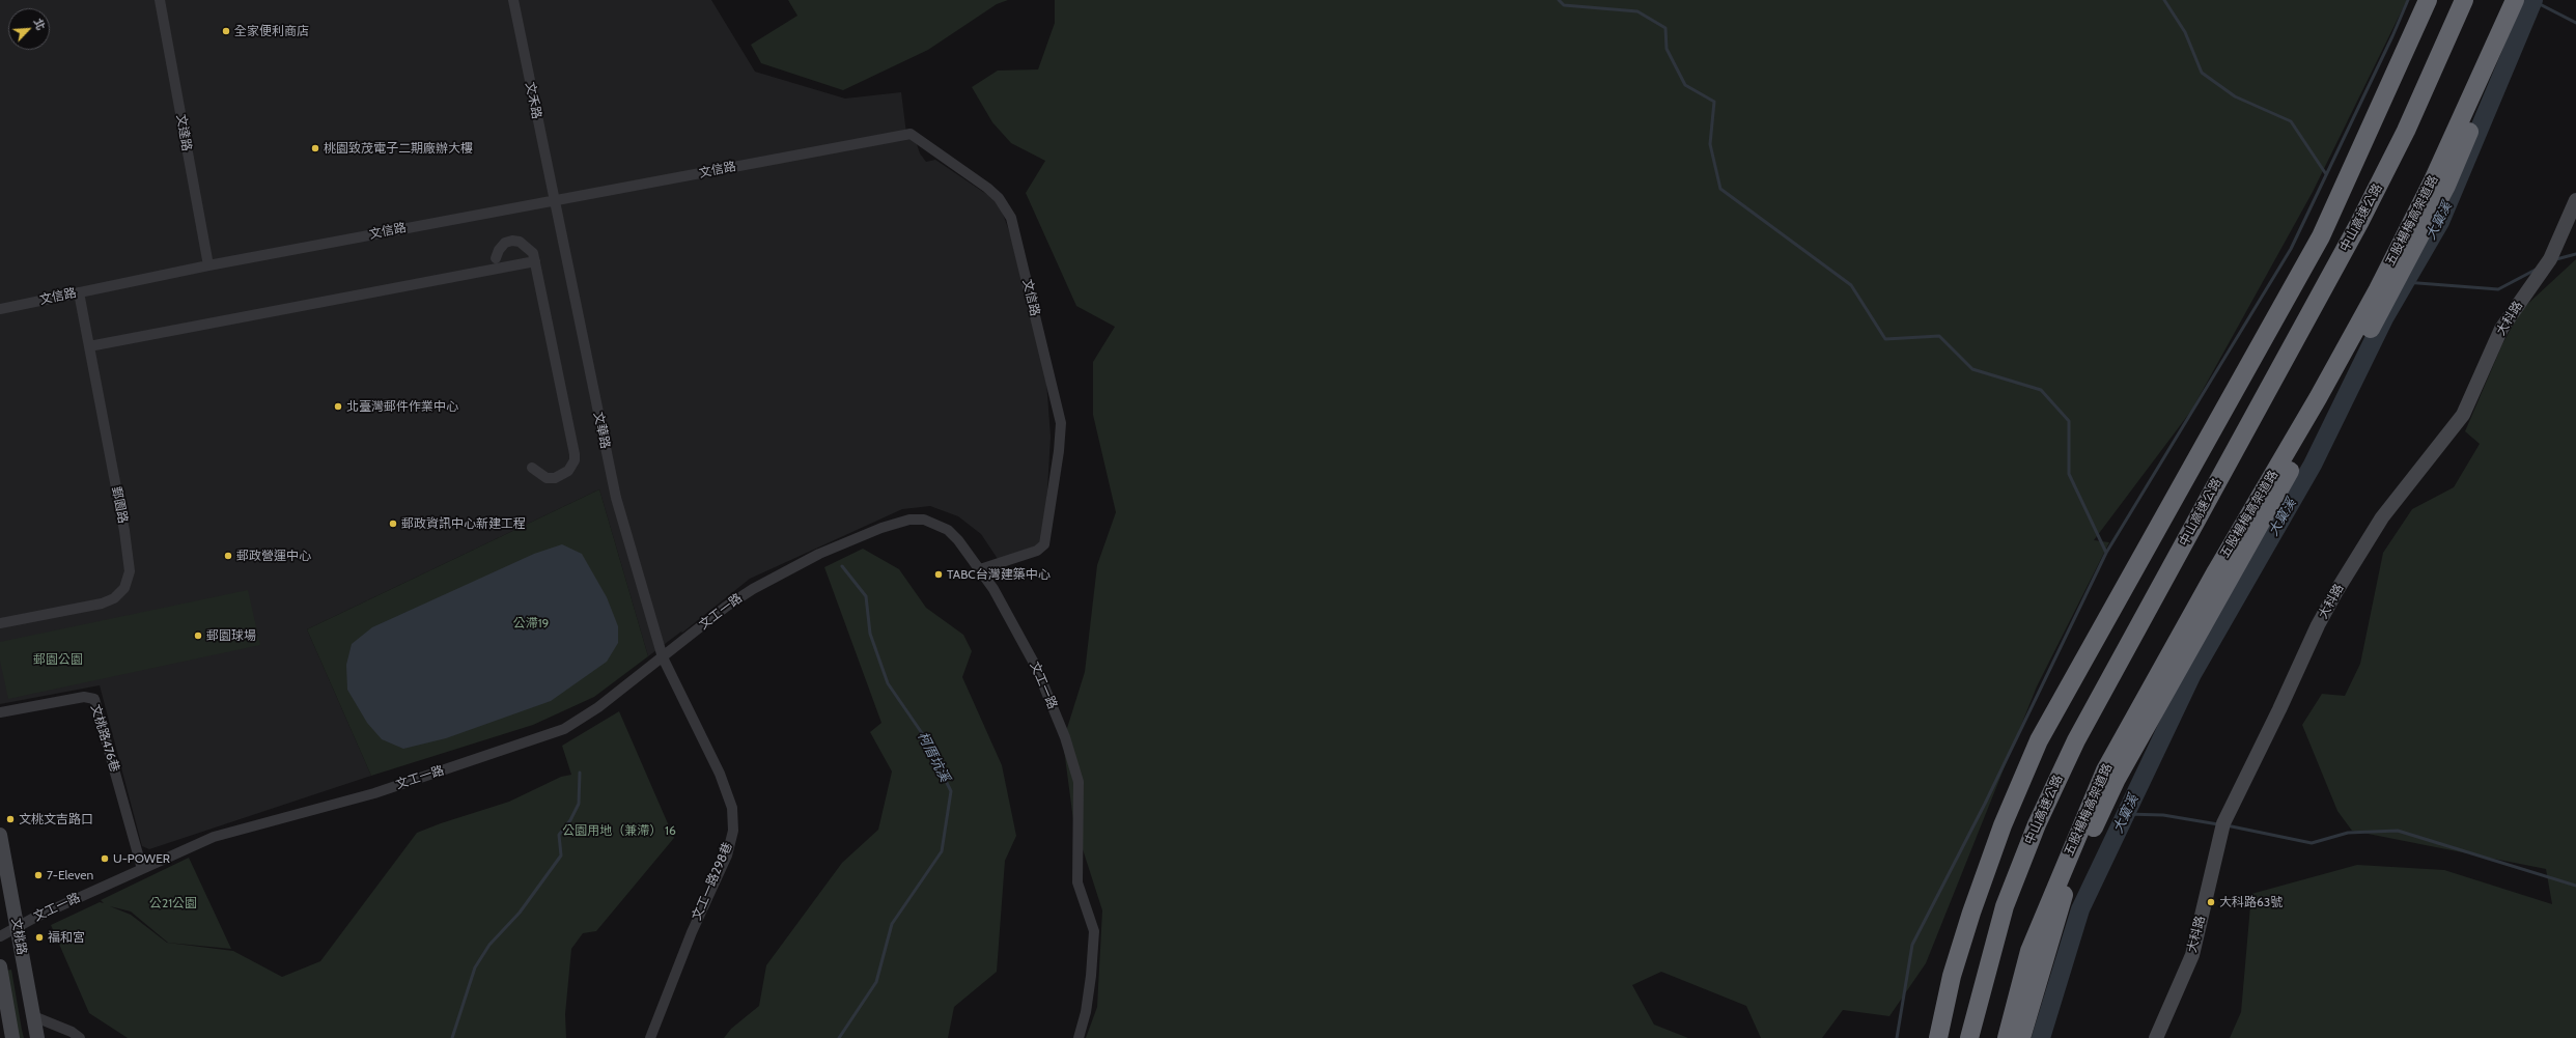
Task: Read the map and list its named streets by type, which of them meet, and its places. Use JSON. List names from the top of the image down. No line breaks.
{"streets":{"highway":["中山高速公路","五股楊梅高架道路"],"street":["文禾路","文達路","文信路","大科路","文華路","郵園路","文工一路","文桃路476巷","文工一路298巷","文桃路"]},"crossings":[["文禾路","文信路"],["文禾路","文華路"],["文達路","文信路"],["文信路","文華路"],["文信路","郵園路"],["文信路","文工一路"],["文華路","文工一路"],["文華路","文工一路298巷"],["文工一路","文桃路476巷"],["文工一路","文工一路298巷"],["文工一路","文桃路"]],"water":["大窠溪","柯厝坑溪"],"parks":["公滯19","郵園公園","公園用地（兼滯） 16","公21公園"],"places":["全家便利商店","桃園致茂電子二期廠辦大樓","北臺灣郵件作業中心","郵政資訊中心新建工程","郵政營運中心","TABC台灣建築中心","郵園球場","文桃文吉路口","U-POWER","7-Eleven","大科路63號","福和宮"],"north":"top right"}
